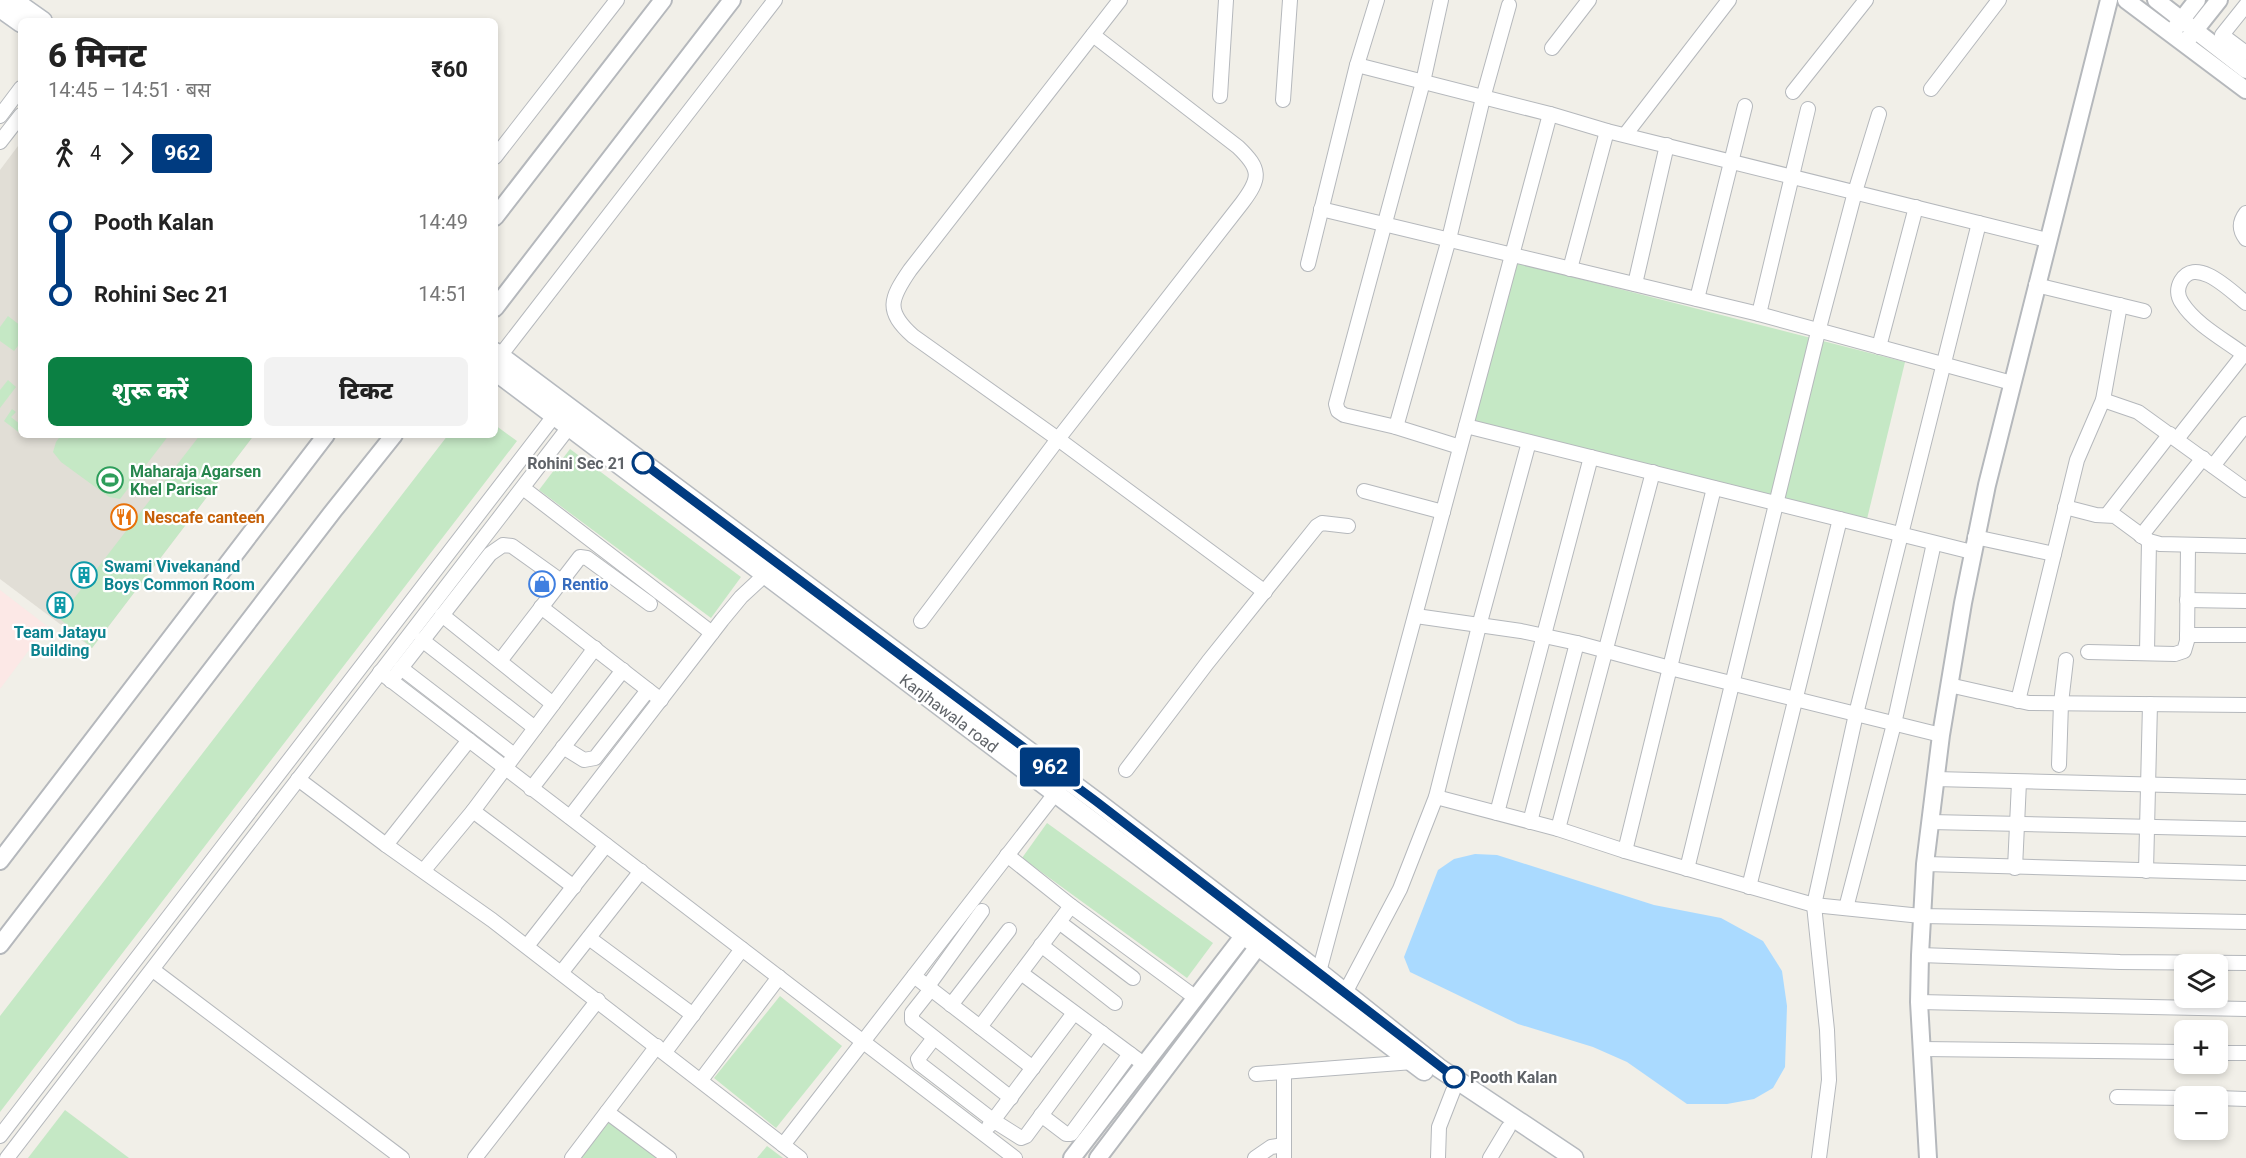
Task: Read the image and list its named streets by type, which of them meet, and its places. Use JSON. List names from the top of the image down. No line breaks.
{"streets":{"main road":["Kanjhawala road"]},"places":{"other":["Rohini Sec 21","Pooth Kalan"],"sports":["Maharaja Agarsen Khel Parisar"],"restaurant":["Nescafe canteen"],"building":["Swami Vivekanand Boys Common Room","Team Jatayu Building"],"shop":["Rentio"]},"lines":["bus line 962"],"page":{"on_map":"962","heading":["6 मिनट","14:45 – 14:51 · बस","₹60"],"legs":["4","962"],"list":[{"name":"Pooth Kalan","value":"14:49"},{"name":"Rohini Sec 21","value":"14:51"}],"buttons":["शुरू करें","टिकट"],"map_buttons":["+","−"]}}
